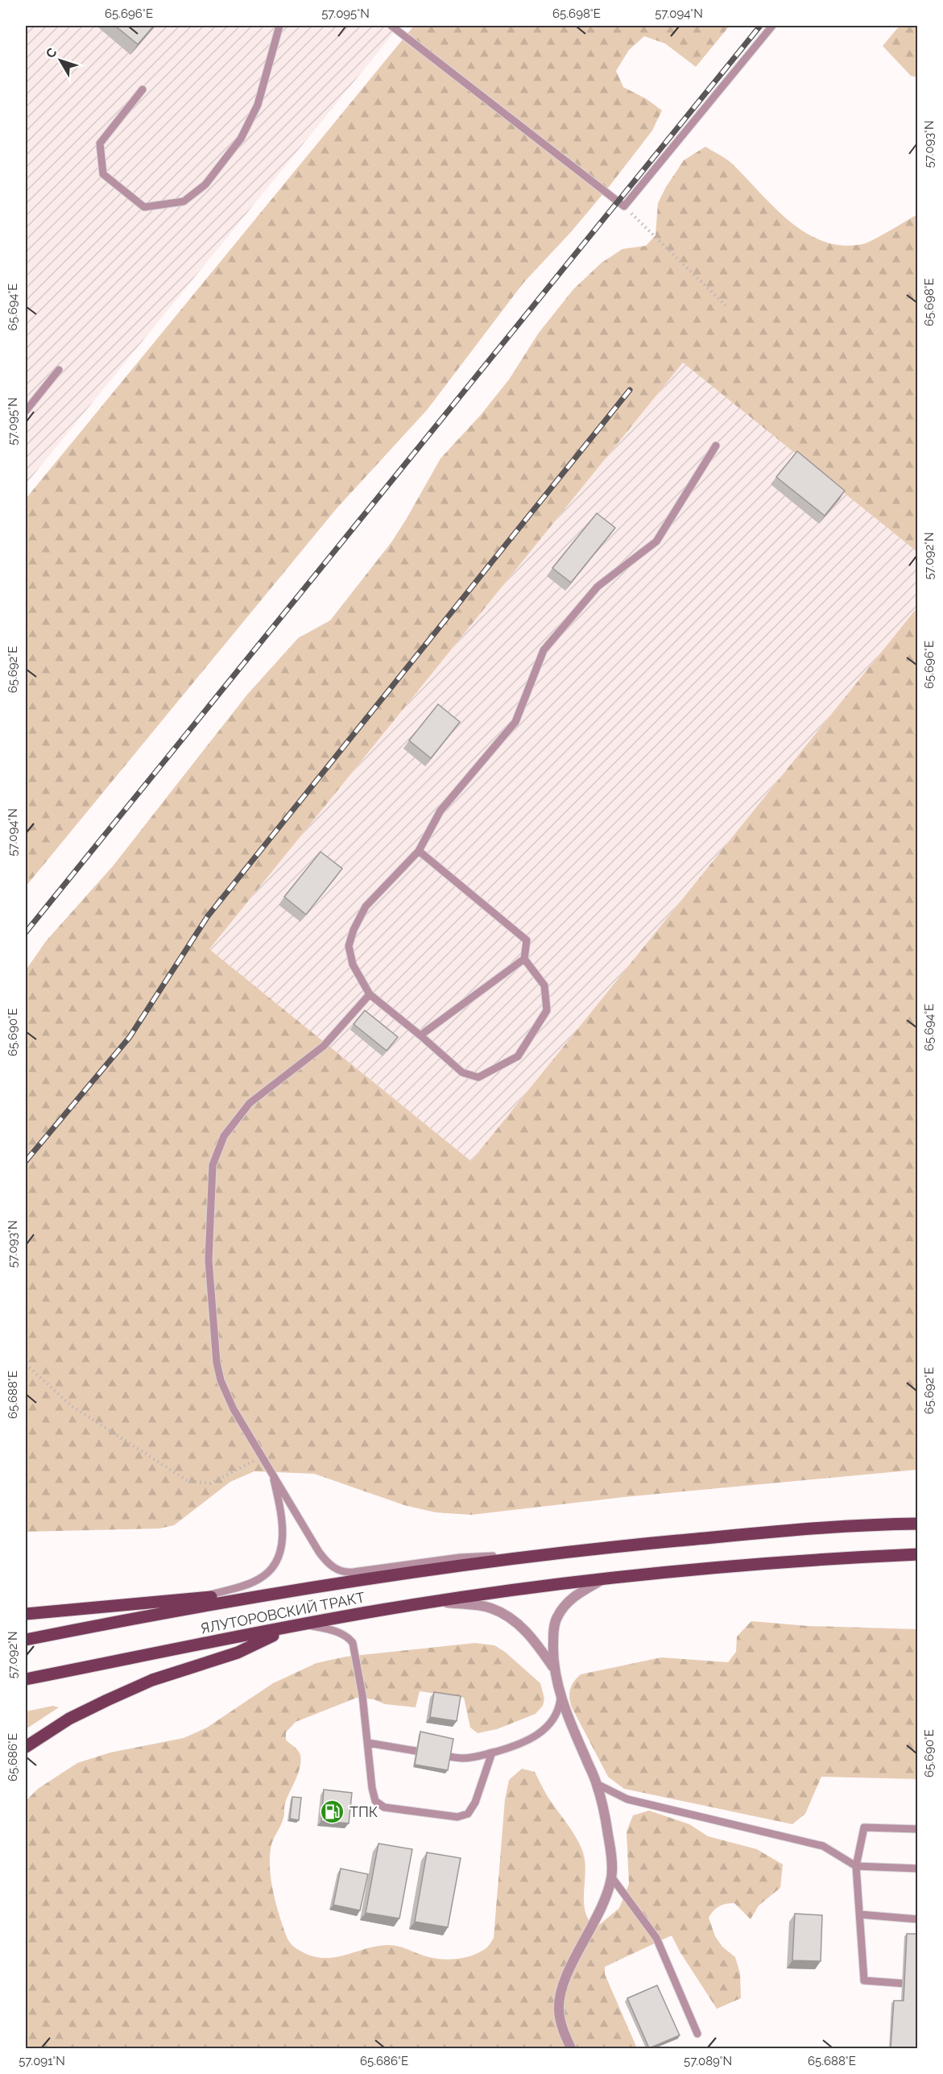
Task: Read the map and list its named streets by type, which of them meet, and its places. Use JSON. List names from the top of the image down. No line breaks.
{"streets":{"main road":["ЯЛУТОРОВСКИЙ ТРАКТ"]},"places":{"fuel station":["ТПК"]},"north":"top left","coordinates":["65.696°E","57.095°N","65.698°E","57.094°N","57.093°N","65.694°E","57.092°N","65.692°E","65.690°E","65.688°E","65.686°E","57.091°N","57.089°N"]}
